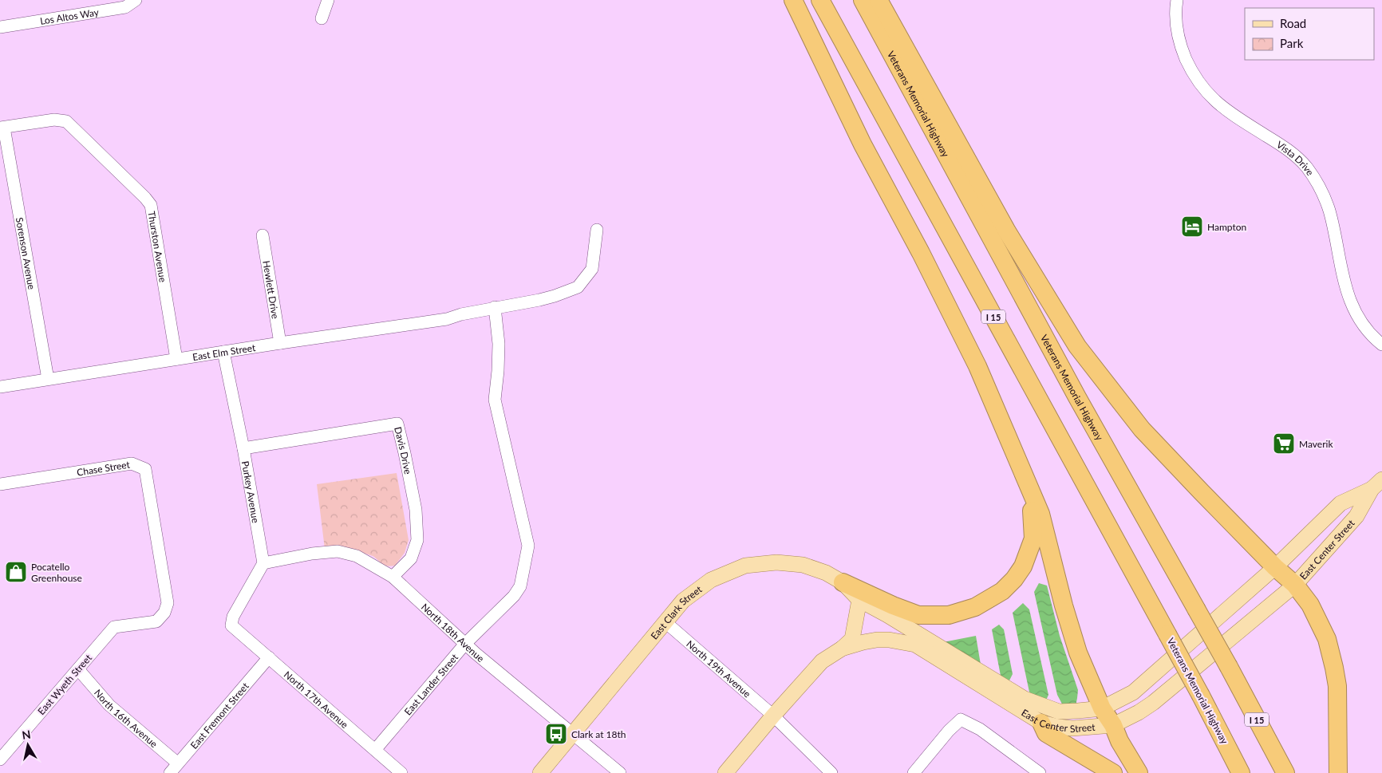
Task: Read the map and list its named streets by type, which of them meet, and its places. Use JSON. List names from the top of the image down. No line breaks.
{"streets":{"highway":["Veterans Memorial Highway","I 15"],"main road":["East Center Street","East Clark Street"],"street":["Los Altos Way","Vista Drive","Thurston Avenue","Sorenson Avenue","Hewlett Drive","East Elm Street","Davis Drive","Chase Street","Purkey Avenue","North 18th Avenue","North 19th Avenue","East Wyeth Street","East Lander Street","North 17th Avenue","East Fremont Street","North 16th Avenue"]},"crossings":[["Thurston Avenue","Sorenson Avenue"],["Thurston Avenue","East Elm Street"],["Sorenson Avenue","East Elm Street"],["Hewlett Drive","East Elm Street"],["East Elm Street","Purkey Avenue"],["East Elm Street","East Lander Street"],["Davis Drive","Purkey Avenue"],["Davis Drive","North 18th Avenue"],["Chase Street","East Wyeth Street"],["Purkey Avenue","North 18th Avenue"],["Purkey Avenue","North 17th Avenue"],["East Center Street","East Clark Street"],["East Center Street","North 19th Avenue"],["East Clark Street","North 18th Avenue"],["East Clark Street","North 19th Avenue"],["North 18th Avenue","East Lander Street"],["North 18th Avenue","North 17th Avenue"],["East Wyeth Street","North 16th Avenue"],["East Lander Street","North 17th Avenue"],["North 17th Avenue","East Fremont Street"],["East Fremont Street","North 16th Avenue"]],"places":{"hotel":["Hampton"],"supermarket":["Maverik"],"shop":["Pocatello Greenhouse"],"bus stop":["Clark at 18th"]},"legend":["Road","Park"],"north":"top"}
